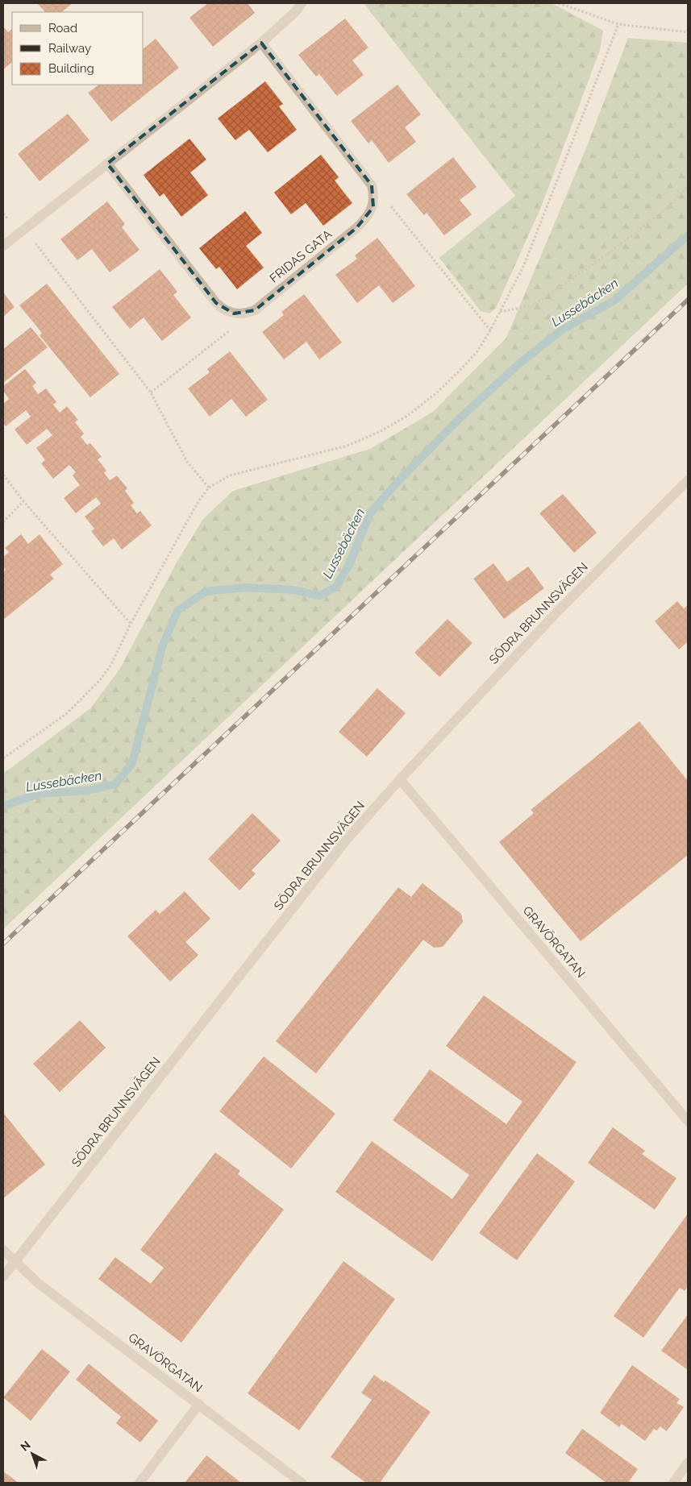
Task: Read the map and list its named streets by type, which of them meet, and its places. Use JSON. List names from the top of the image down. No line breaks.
{"streets":{"street":["FRIDAS GATA","SÖDRA BRUNNSVÄGEN","GRAVÖRGATAN"]},"crossings":[["SÖDRA BRUNNSVÄGEN","GRAVÖRGATAN"]],"water":["Lussebäcken"],"legend":["Road","Railway","Building"],"north":"top left"}
